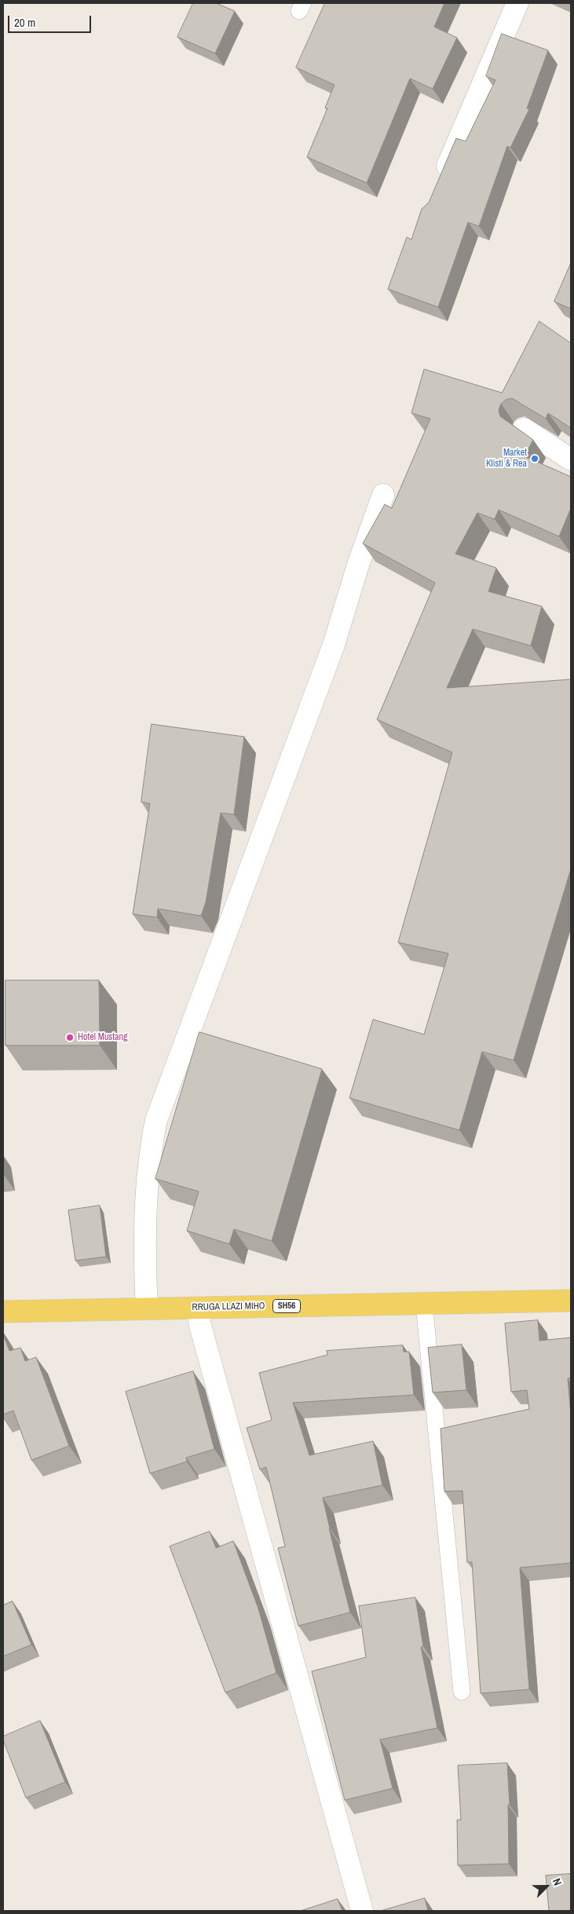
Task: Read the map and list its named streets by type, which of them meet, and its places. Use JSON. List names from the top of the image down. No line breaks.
{"streets":{"main road":["SH56","RRUGA LLAZI MIHO"]},"places":["Market Klisti & Rea","Hotel Mustang"],"scale_bar":"20 m","north":"top right"}
